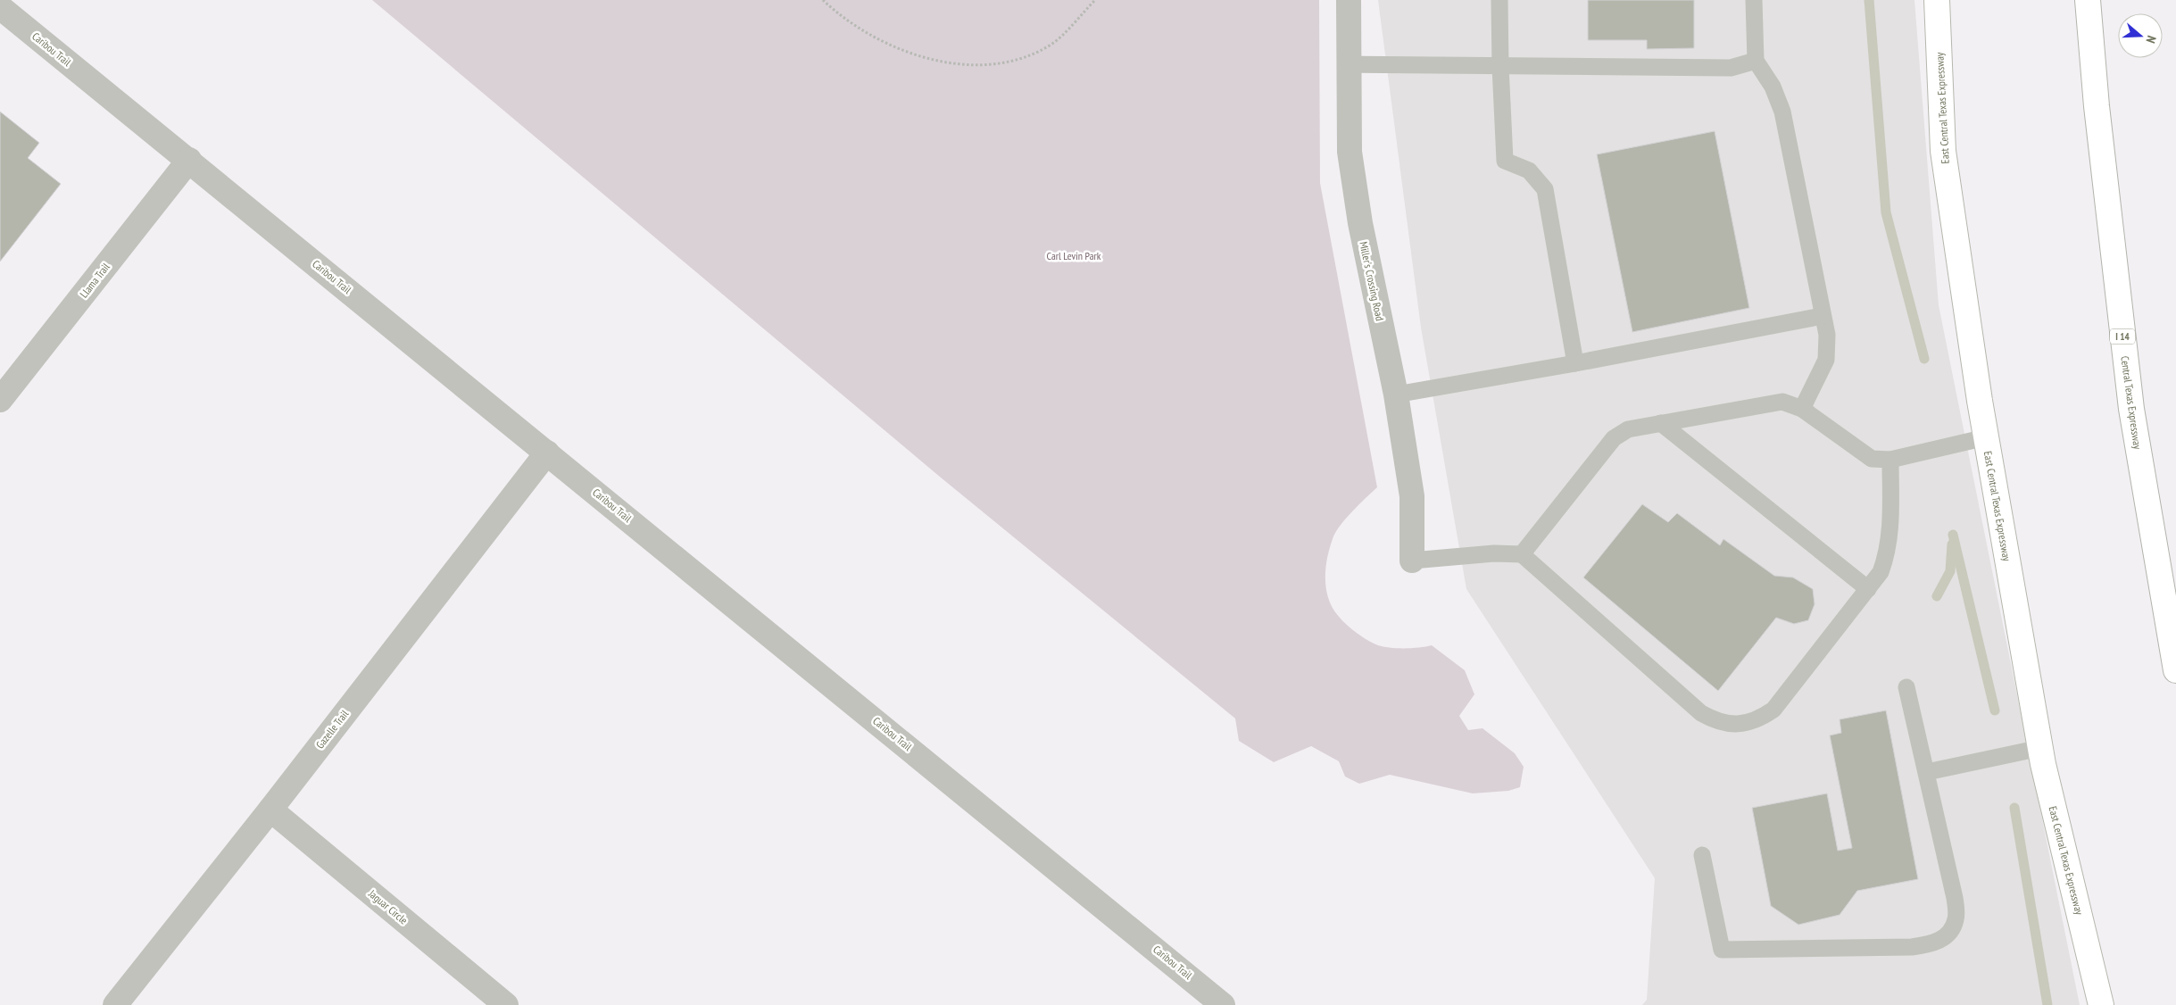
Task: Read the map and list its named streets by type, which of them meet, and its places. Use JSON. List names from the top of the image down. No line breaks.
{"streets":{"main road":["East Central Texas Expressway","I 14","Central Texas Expressway"],"street":["Caribou Trail","Llama Trail","Miller's Crossing Road","Gazelle Trail","Jaguar Circle"]},"crossings":[["Caribou Trail","Llama Trail"],["Caribou Trail","Gazelle Trail"],["Gazelle Trail","Jaguar Circle"]],"parks":["Carl Levin Park"],"north":"right"}
